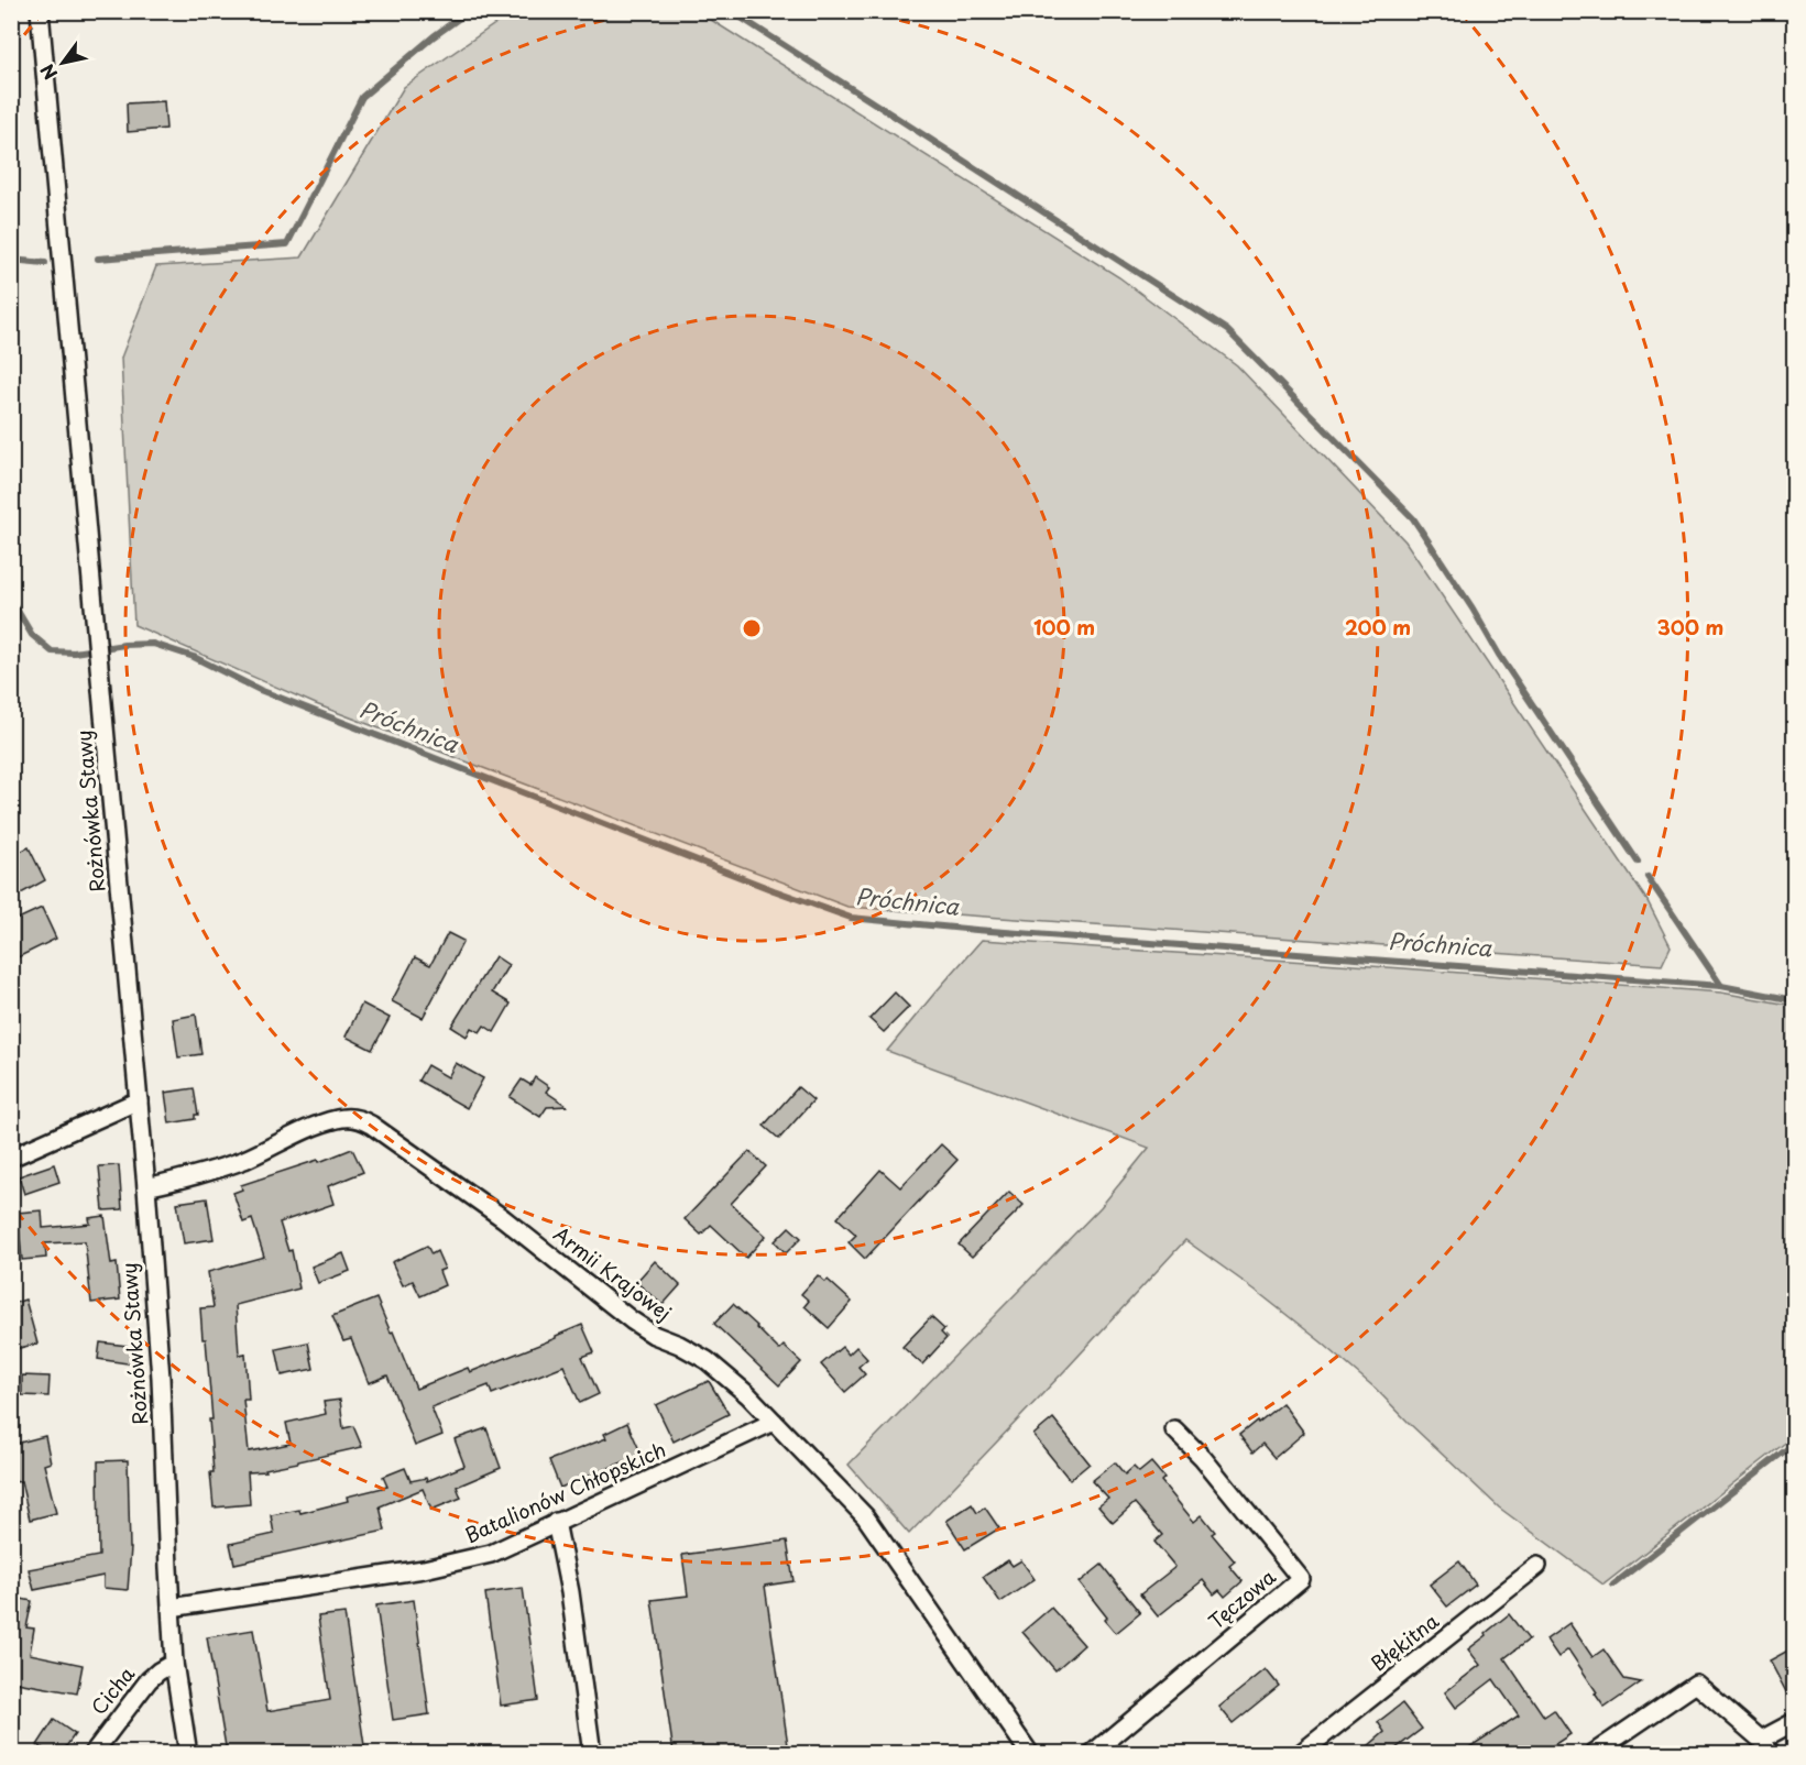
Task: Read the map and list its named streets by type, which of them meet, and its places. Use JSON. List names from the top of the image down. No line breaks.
{"streets":{"street":["Rożnówka Stawy","Armii Krajowej","Batalionów Chłopskich","Tęczowa","Błękitna","Cicha"]},"crossings":[["Rożnówka Stawy","Armii Krajowej"],["Rożnówka Stawy","Batalionów Chłopskich"],["Rożnówka Stawy","Cicha"],["Armii Krajowej","Batalionów Chłopskich"]],"water":["Próchnica"],"north":"bottom left","rings":["100 m","200 m","300 m"]}
